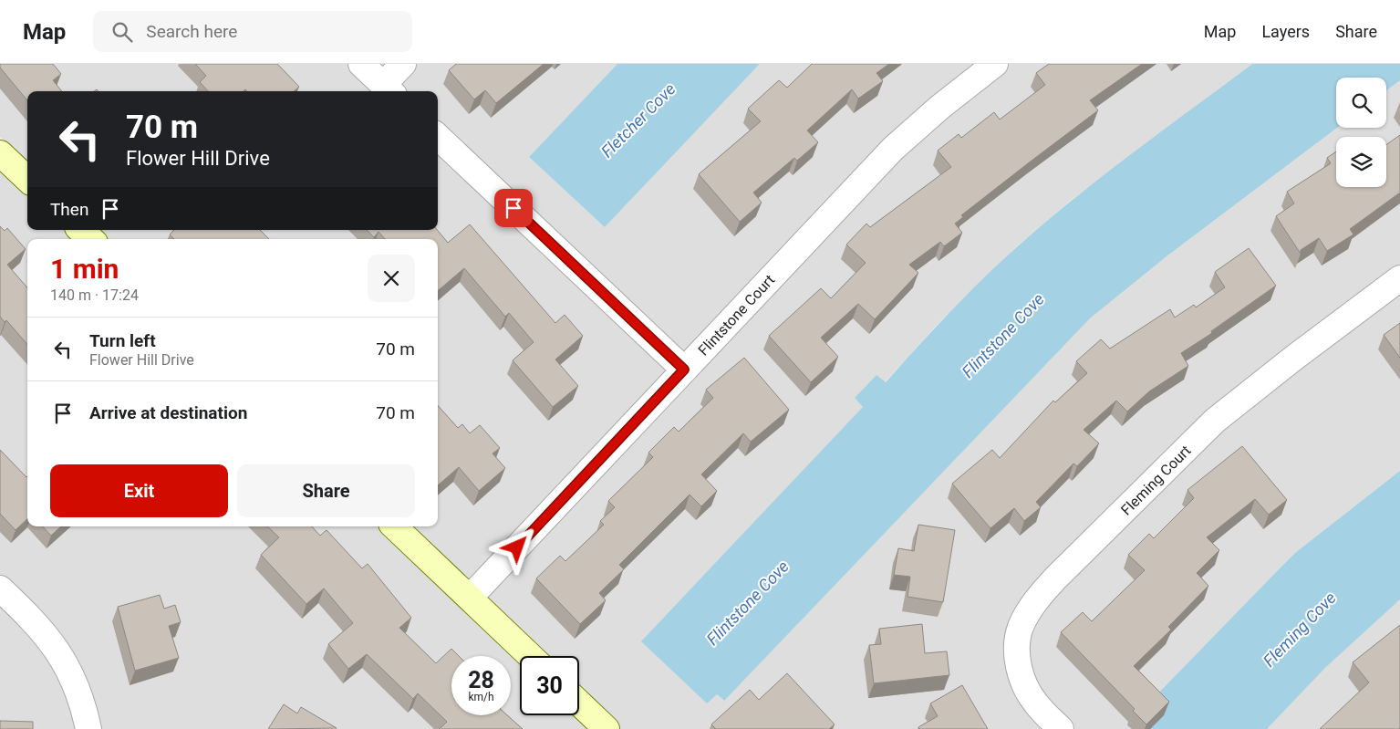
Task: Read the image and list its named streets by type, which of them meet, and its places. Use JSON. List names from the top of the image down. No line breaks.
{"streets":{"street":["Flintstone Court","Fleming Court"]},"water":["Fletcher Cove","Flintstone Cove","Fleming Cove"],"page":{"header":"Map","search":"Search here","nav":["Map","Layers","Share"],"turn":["70 m","Flower Hill Drive"],"then":"Then","heading":["1 min","140 m · 17:24"],"list":[{"name":"Turn left","note":"Flower Hill Drive","value":"70 m"},{"name":"Arrive at destination","value":"70 m"}],"buttons":["Exit","Share"],"speed":"28 km/h","limit":"30"}}
